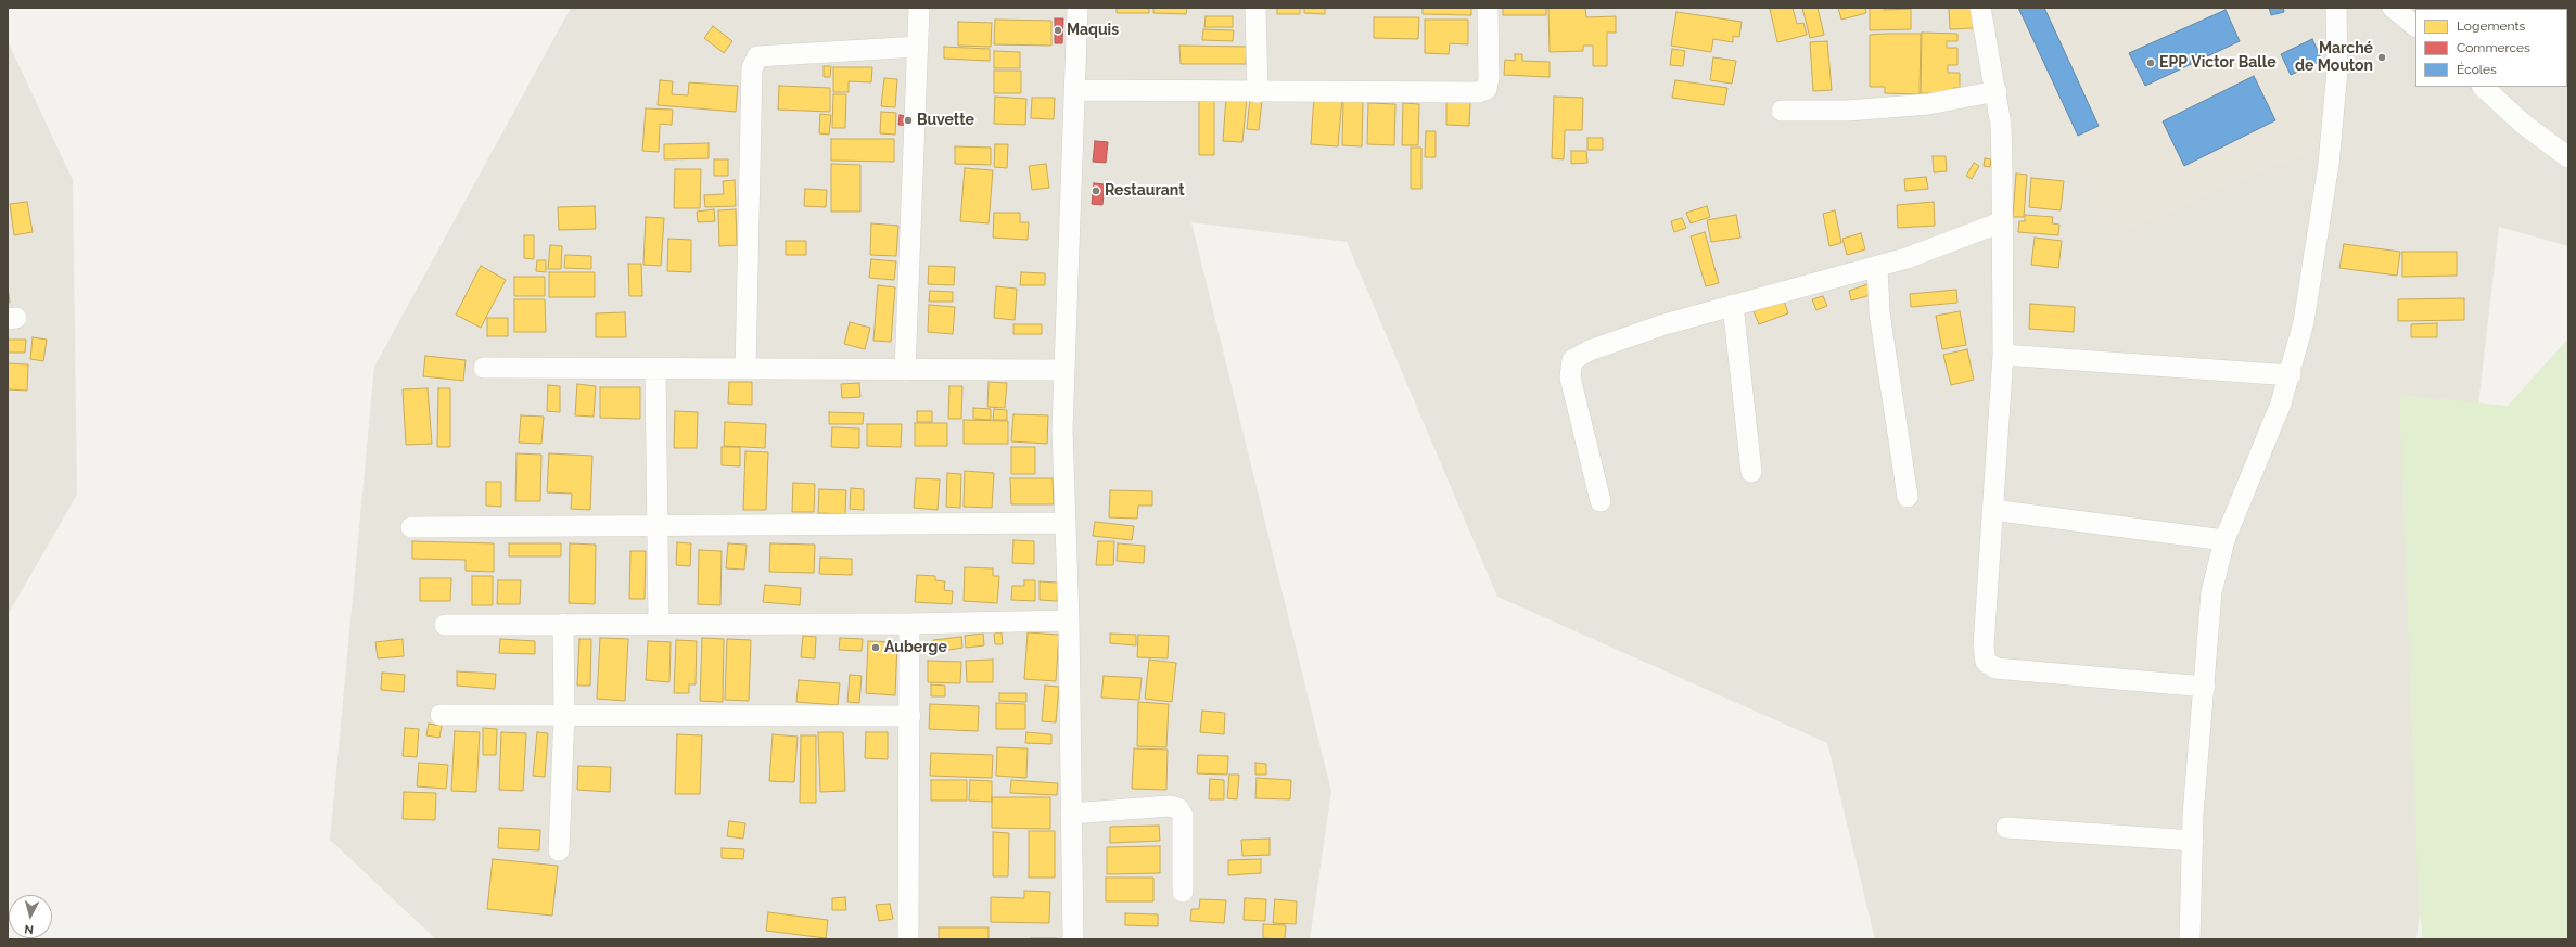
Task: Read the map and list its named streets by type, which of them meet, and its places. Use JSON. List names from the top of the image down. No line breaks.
{"places":["Maquis","Marché de Mouton","EPP Victor Balle","Buvette","Restaurant","Auberge"],"legend":["Logements","Commerces","Écoles"],"north":"bottom"}
